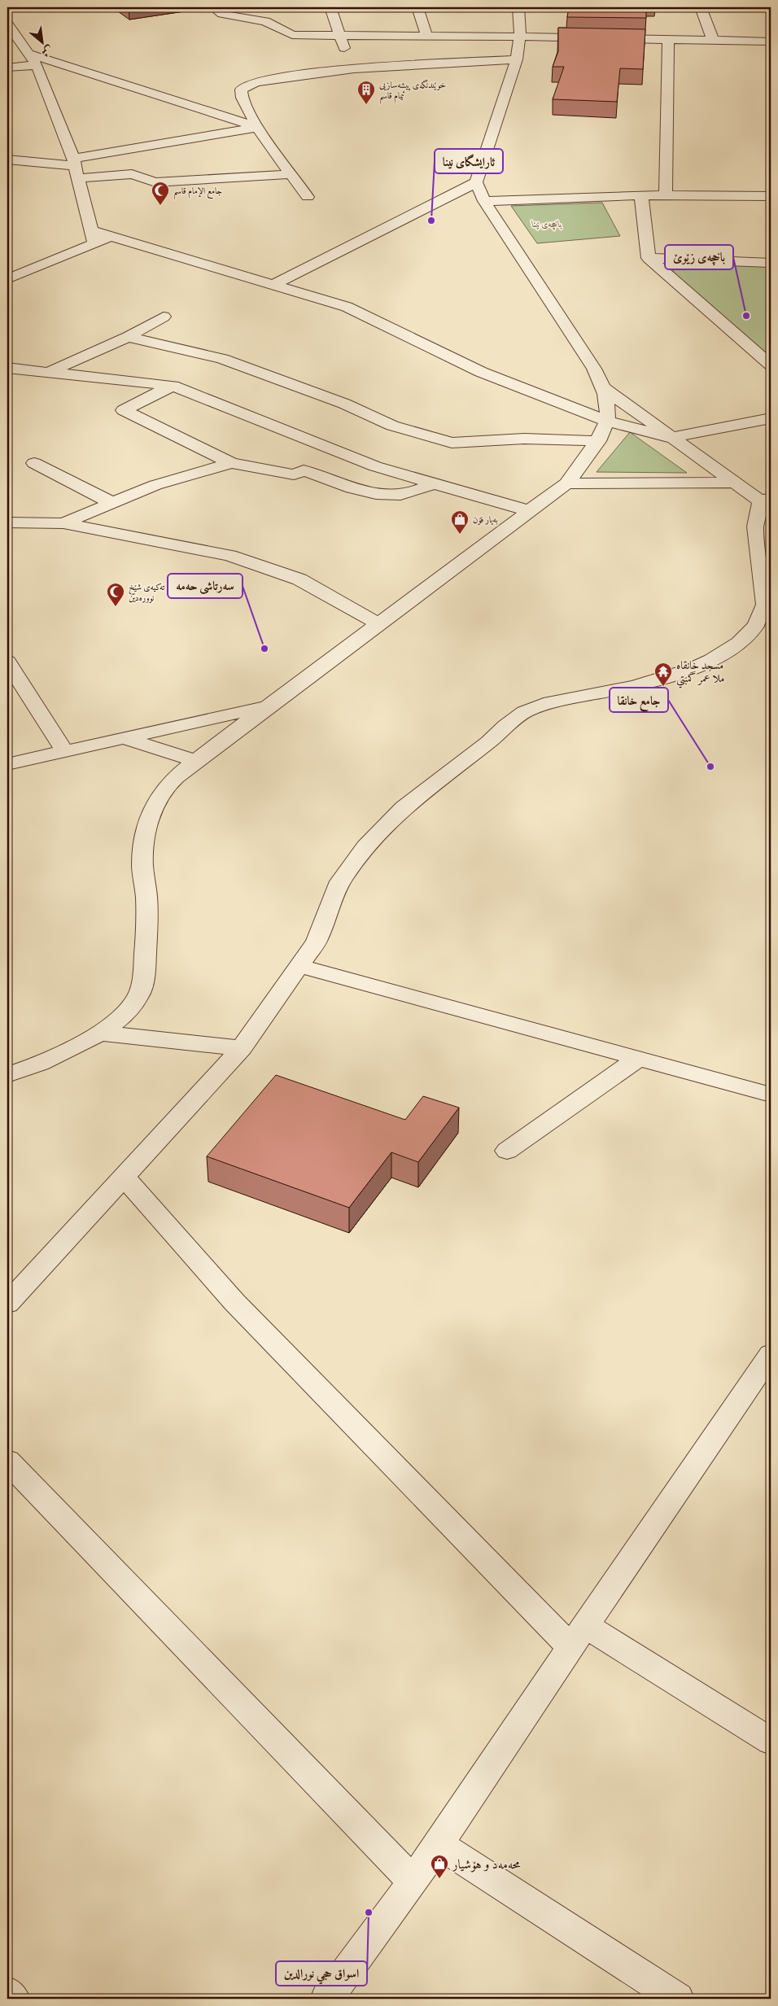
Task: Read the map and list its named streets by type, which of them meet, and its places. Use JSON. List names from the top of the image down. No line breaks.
{"parks":["باخچەی نینا"],"places":{"building":["خوێندنگەی پیشەسازیی ئیمام قاسم"],"mosque":["جامع الإمام قاسم","تەکیەی شێخ نوورەدین"],"other":["ئارایشگای نینا","باخچەی زێوێ","سەرتاشی حەمە","جامع خانقا","اسواق حجي نورالدين"],"shop":["بەیار فۆن","محەمەد و هۆشیار"],"temple":["مسجد خانقاه ملا عمر گمبتي"]},"north":"bottom right"}
